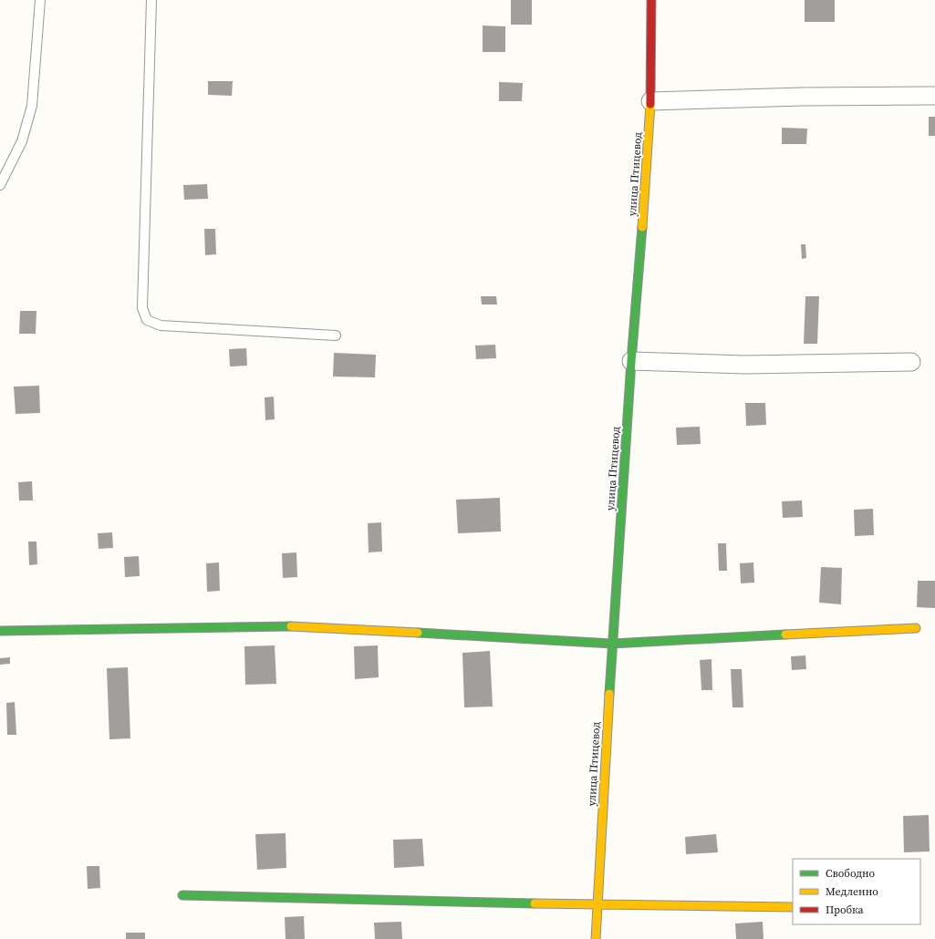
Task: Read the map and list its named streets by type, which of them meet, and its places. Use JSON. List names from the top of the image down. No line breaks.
{"streets":{"street":["улица Птицевод"]},"legend":["Свободно","Медленно","Пробка"]}
